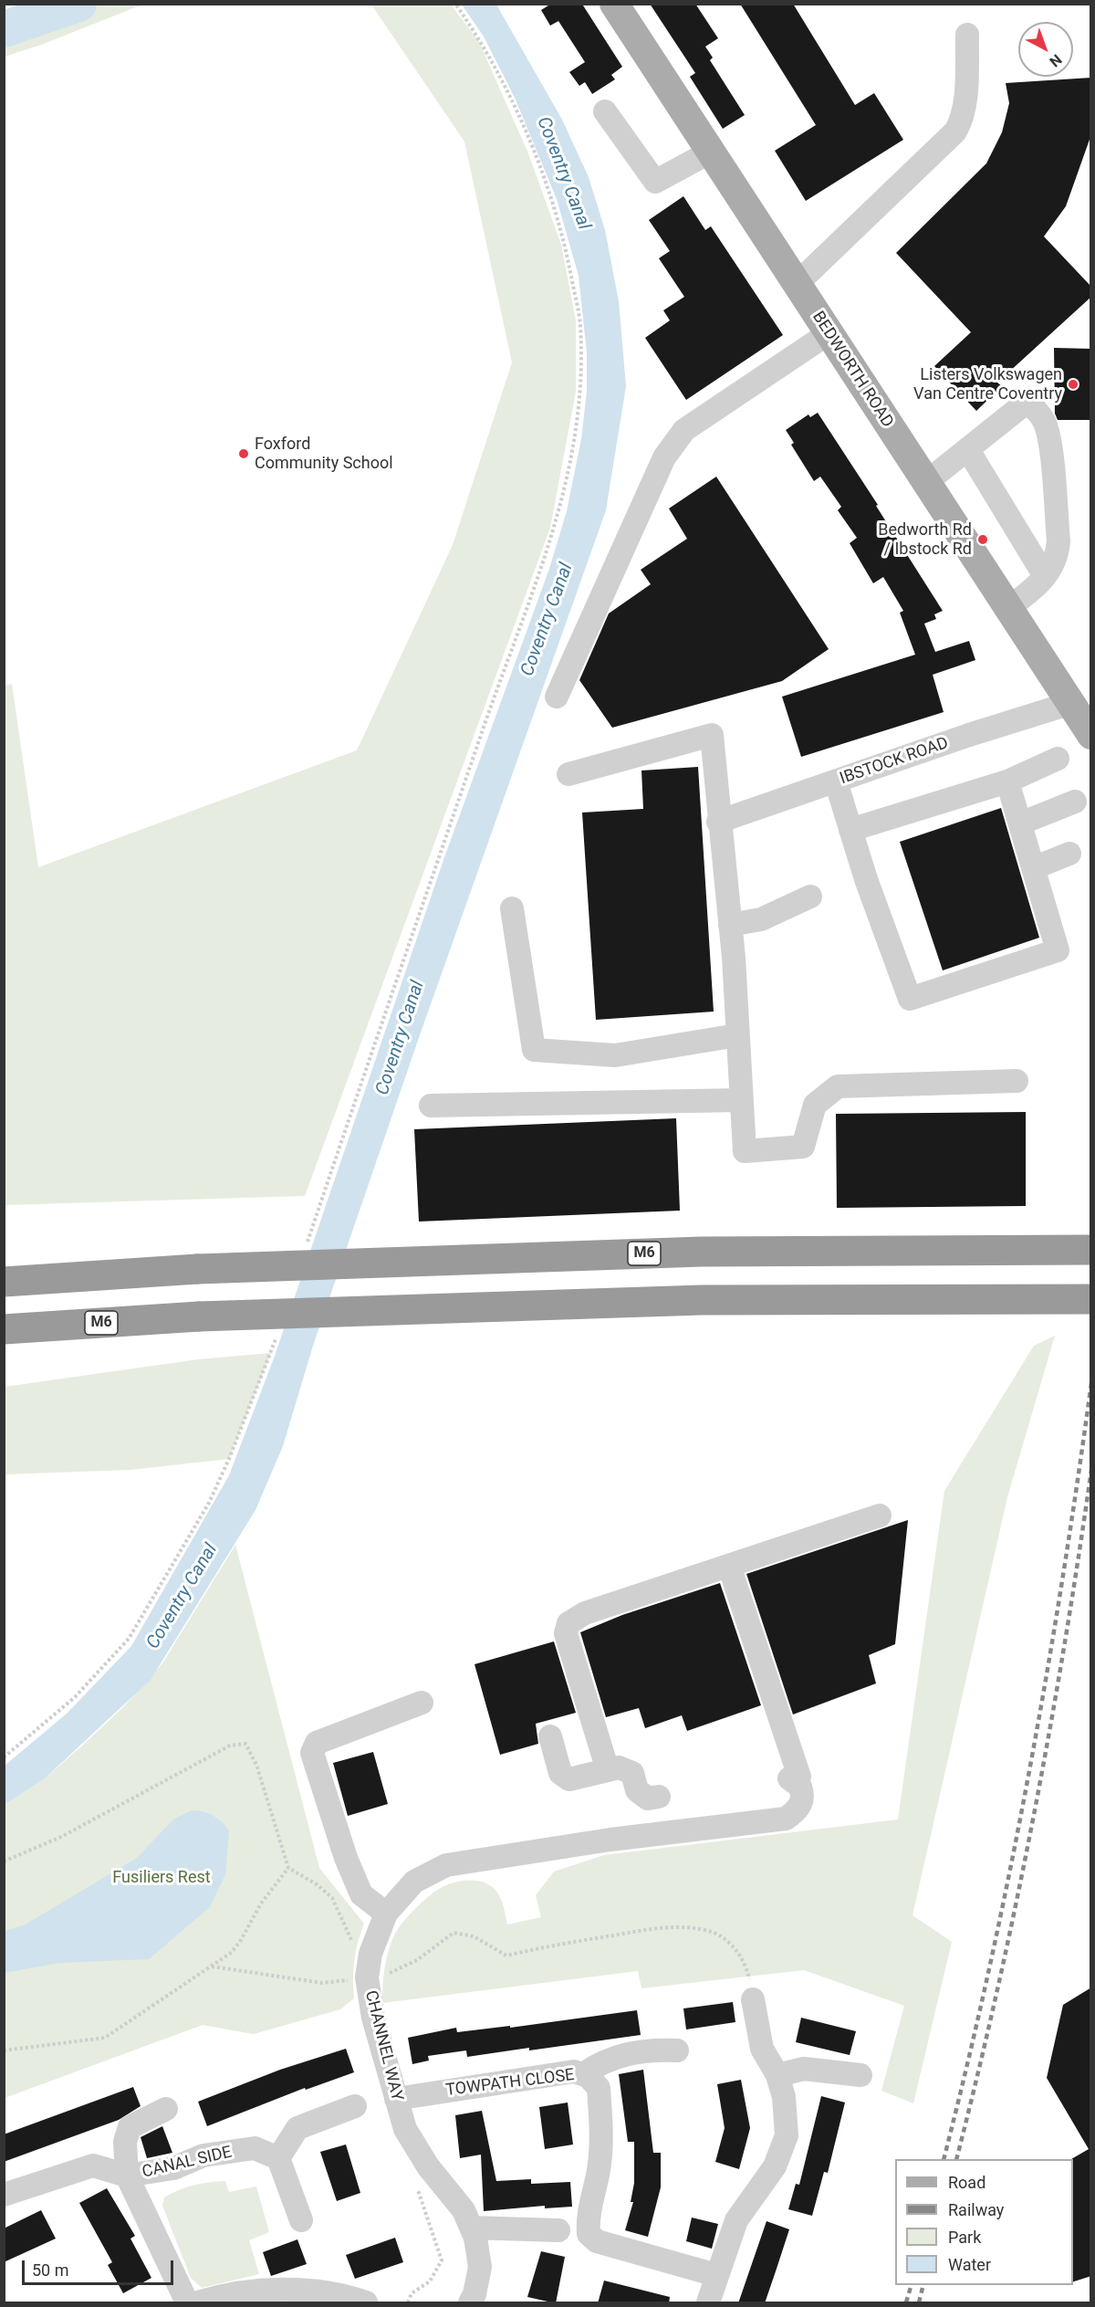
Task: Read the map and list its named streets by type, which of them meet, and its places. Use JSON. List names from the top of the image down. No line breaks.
{"streets":{"highway":["M6"],"main road":["BEDWORTH ROAD"],"street":["IBSTOCK ROAD","CHANNEL WAY","TOWPATH CLOSE","CANAL SIDE"]},"crossings":[["BEDWORTH ROAD","IBSTOCK ROAD"],["CHANNEL WAY","TOWPATH CLOSE"]],"water":["Coventry Canal"],"parks":["Fusiliers Rest"],"places":["Listers Volkswagen Van Centre Coventry","Foxford Community School","Bedworth Rd / Ibstock Rd"],"legend":["Road","Railway","Park","Water"],"scale_bar":"50 m","north":"bottom right"}
